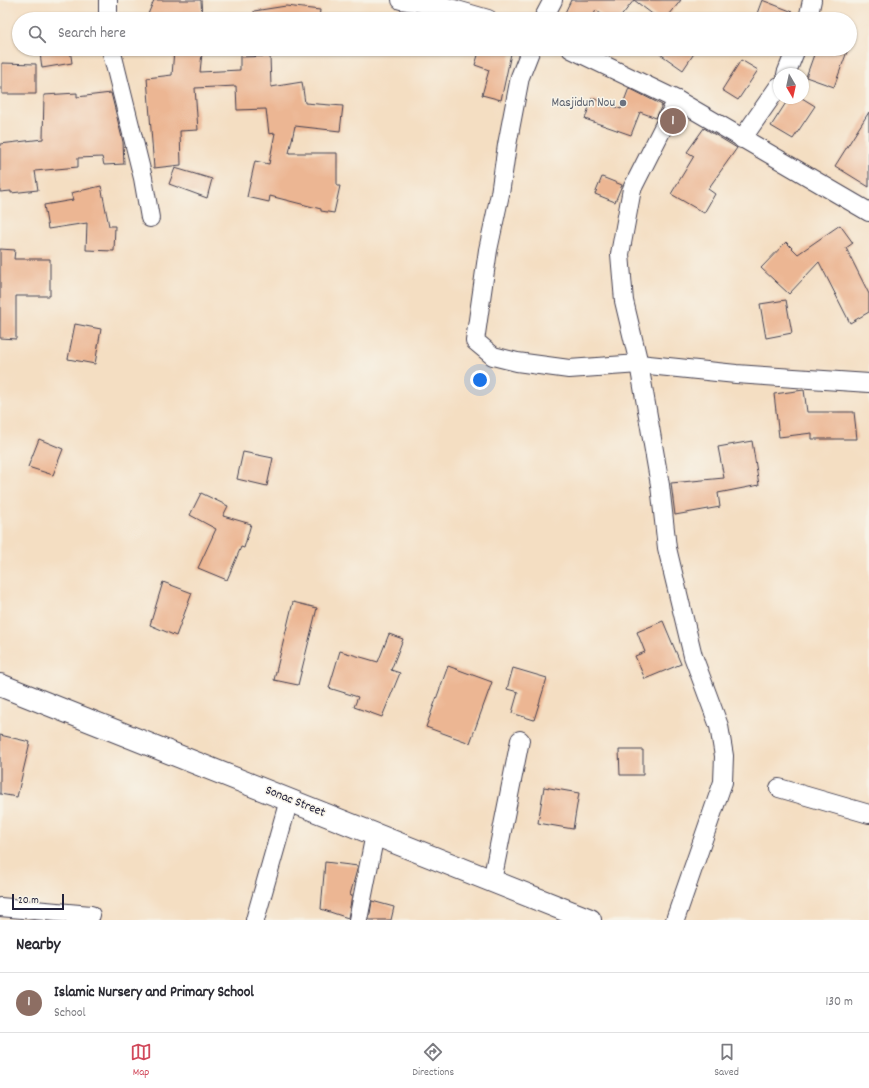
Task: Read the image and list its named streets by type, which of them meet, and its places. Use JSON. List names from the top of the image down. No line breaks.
{"streets":{"highway":["Sonac Street"]},"places":["Masjidun Nou"],"scale_bar":"20 m","north":"bottom","page":{"search":"Search here","pins":"1","scale":"20 m","heading":"Nearby","list":[{"mark":"1","name":"Islamic Nursery and Primary School","note":"School","value":"130 m"}],"nav":["Map","Directions","Saved"]}}
